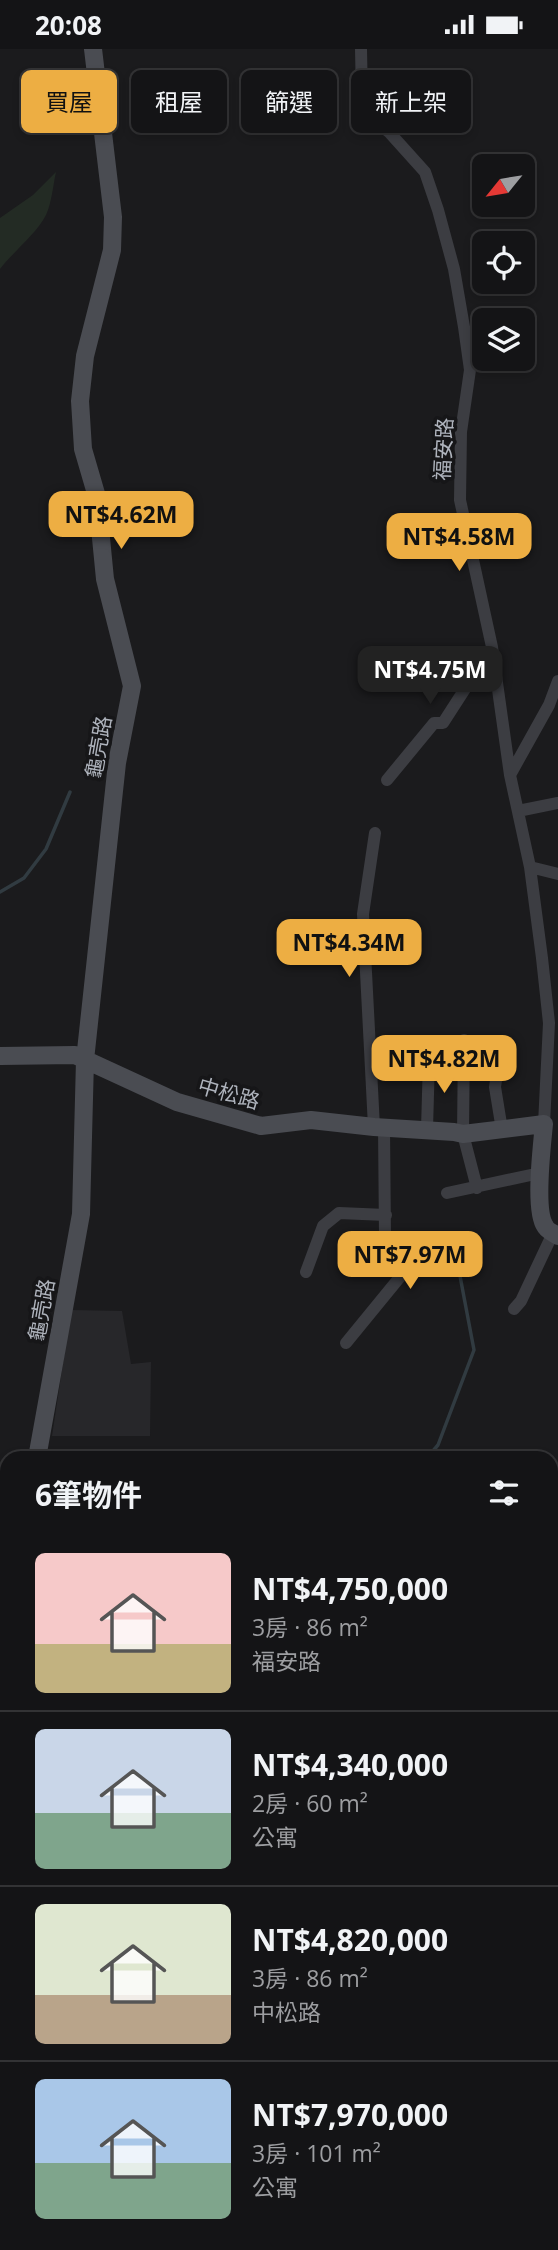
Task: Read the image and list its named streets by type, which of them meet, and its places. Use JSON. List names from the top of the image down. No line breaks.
{"streets":{"street":["福安路","龜壳路","中松路"]},"crossings":[["福安路","中松路"],["龜壳路","中松路"]],"north":"bottom left","page":{"status":"20:08","chip":["買屋","租屋","篩選","新上架"],"price":["NT$4.62M","NT$4.58M","NT$4.75M","NT$4.34M","NT$4.82M","NT$7.97M"],"heading":"6筆物件","list":[{"name":"NT$4,750,000","note":"3房 · 86 m² · 福安路"},{"name":"NT$4,340,000","note":"2房 · 60 m² · 公寓"},{"name":"NT$4,820,000","note":"3房 · 86 m² · 中松路"},{"name":"NT$7,970,000","note":"3房 · 101 m² · 公寓"}]}}
